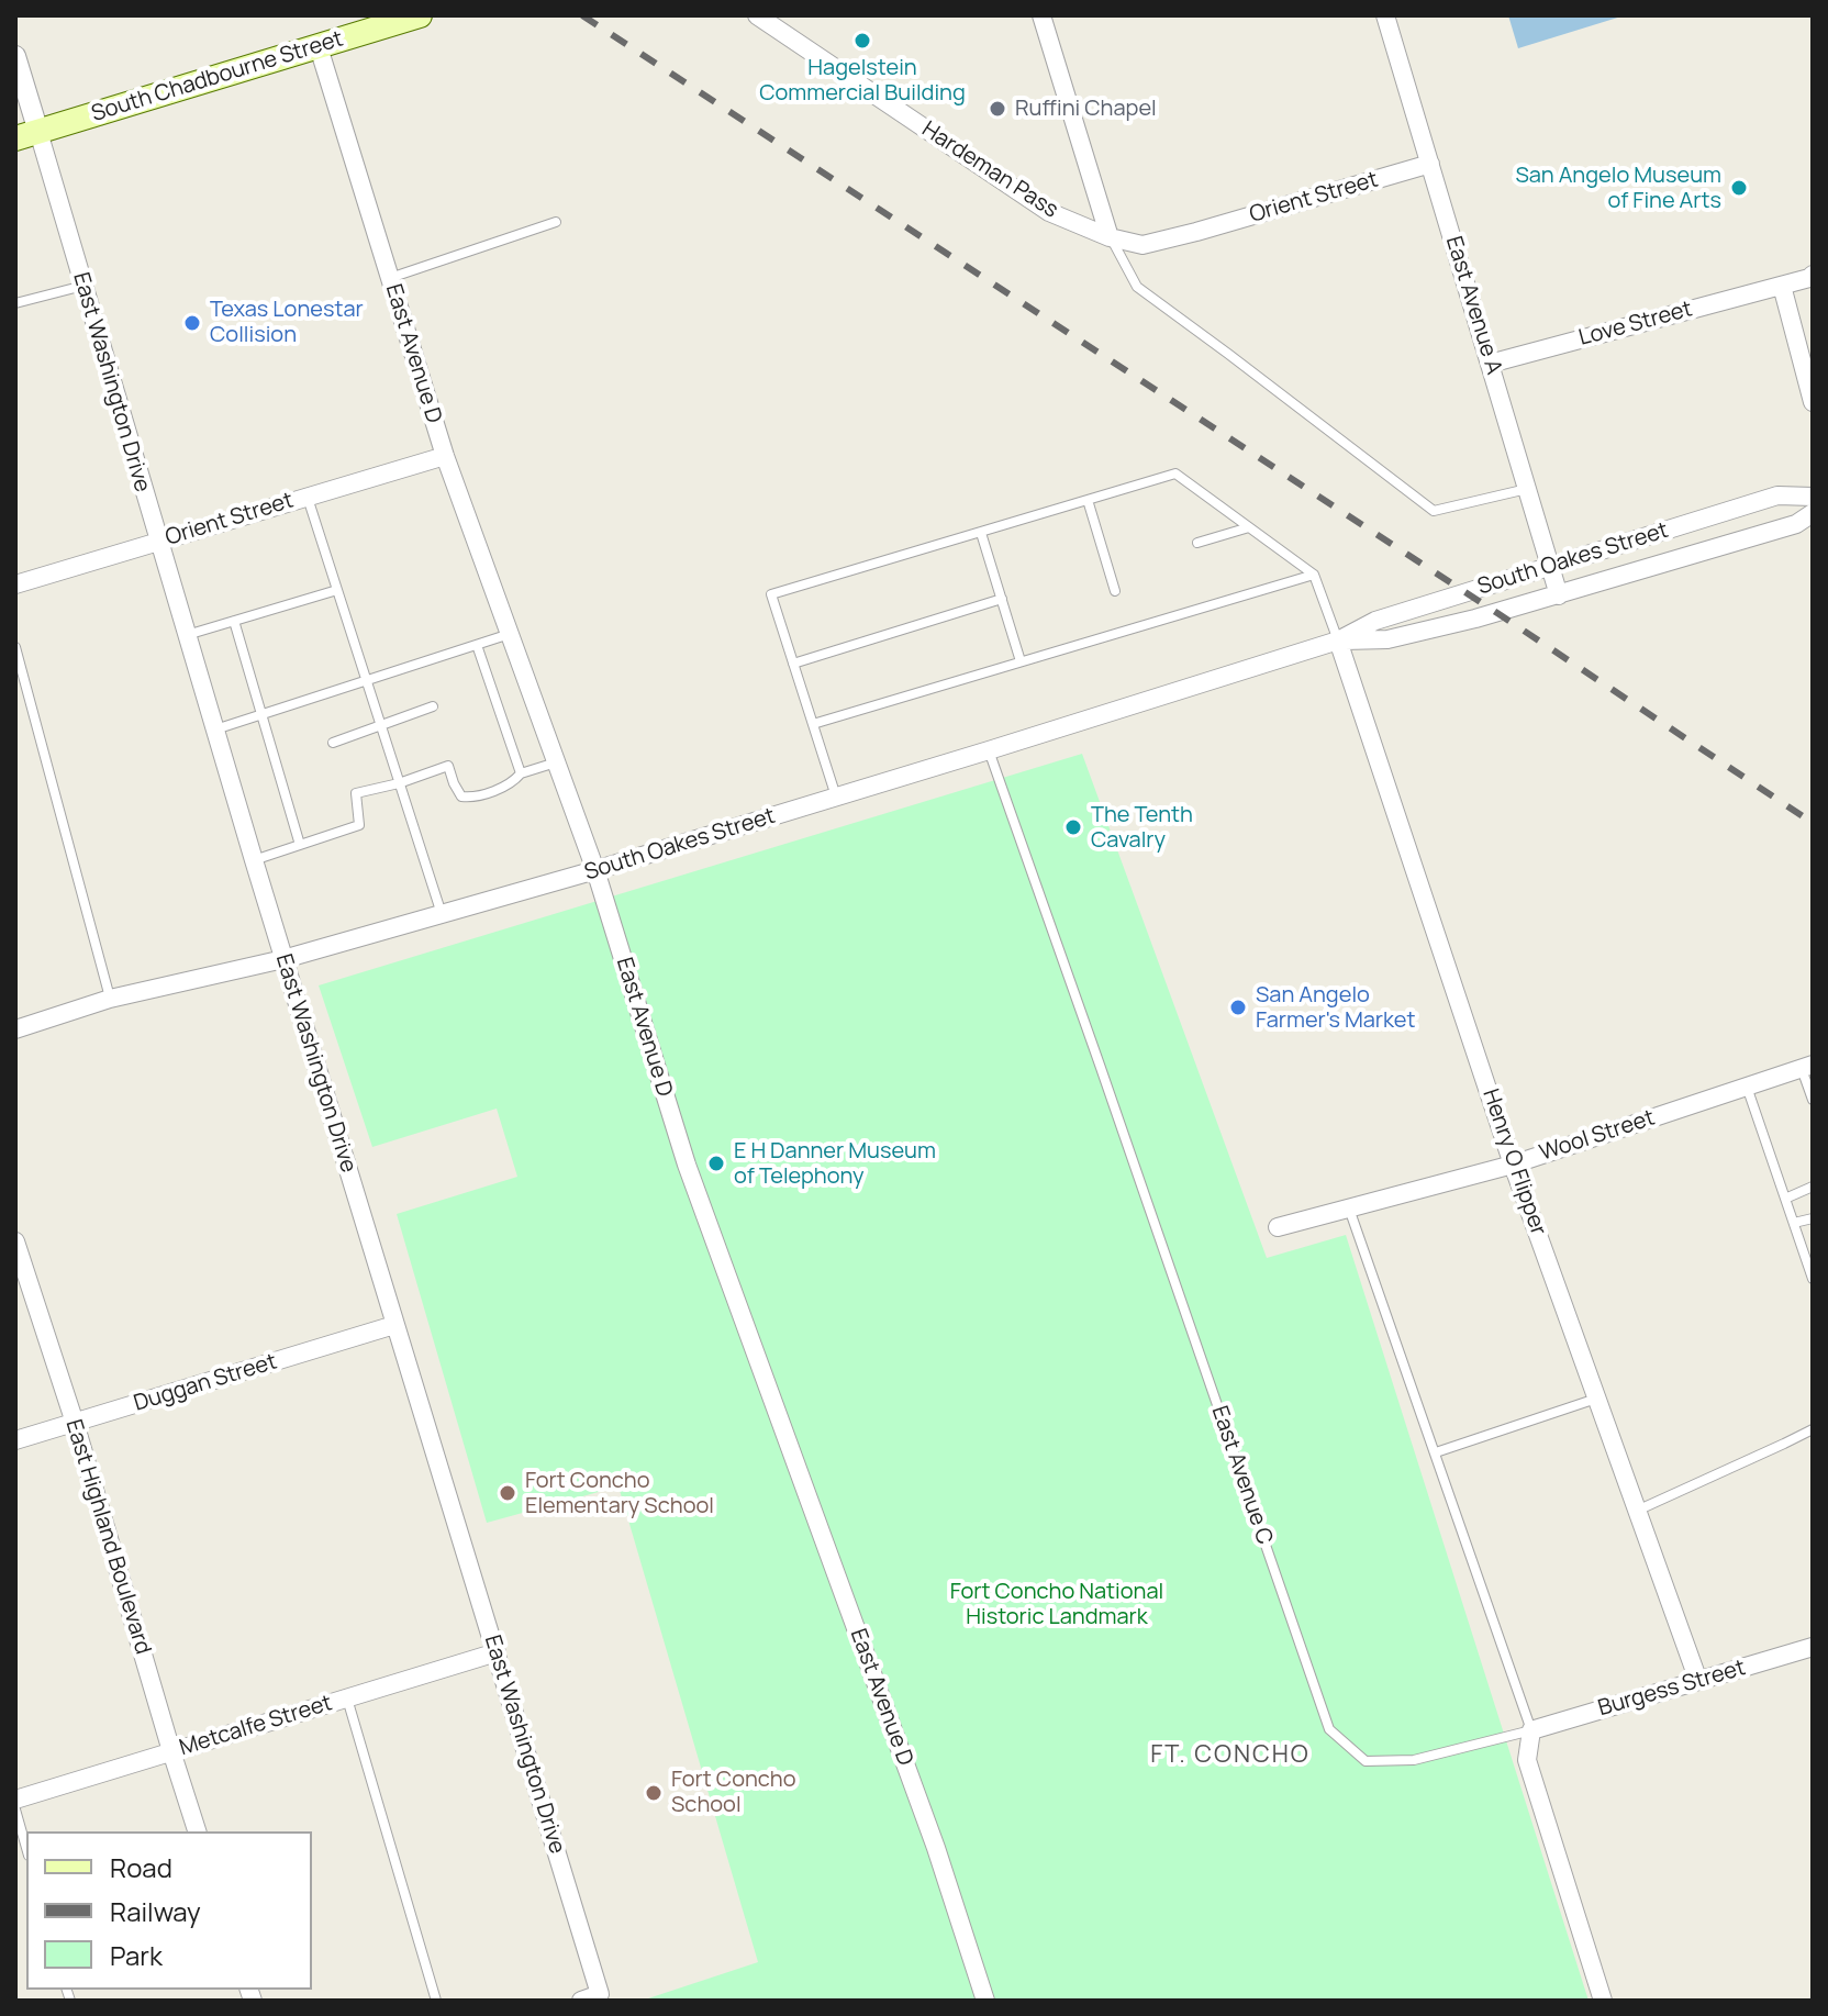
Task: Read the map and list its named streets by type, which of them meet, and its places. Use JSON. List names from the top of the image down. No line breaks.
{"streets":{"main road":["South Chadbourne Street"],"street":["Hardeman Pass","Orient Street","East Avenue A","Love Street","East Avenue D","East Washington Drive","South Oakes Street","Wool Street","Henry O Flipper","Duggan Street","East Highland Boulevard","Burgess Street","Metcalfe Street"],"lane":["East Avenue C"]},"crossings":[["South Chadbourne Street","East Avenue D"],["South Chadbourne Street","East Washington Drive"],["Hardeman Pass","Orient Street"],["Orient Street","East Avenue A"],["Orient Street","East Avenue D"],["Orient Street","East Washington Drive"],["East Avenue A","Love Street"],["East Avenue A","South Oakes Street"],["East Avenue D","South Oakes Street"],["East Washington Drive","South Oakes Street"],["East Washington Drive","Duggan Street"],["East Washington Drive","Metcalfe Street"],["South Oakes Street","Henry O Flipper"],["South Oakes Street","East Avenue C"],["Wool Street","Henry O Flipper"],["Henry O Flipper","Burgess Street"],["Duggan Street","East Highland Boulevard"],["East Avenue C","Burgess Street"],["East Highland Boulevard","Metcalfe Street"]],"districts":["FT. CONCHO"],"parks":["Fort Concho National Historic Landmark"],"places":["Hagelstein Commercial Building","Ruffini Chapel","San Angelo Museum of Fine Arts","Texas Lonestar Collision","The Tenth Cavalry","San Angelo Farmer's Market","E H Danner Museum of Telephony","Fort Concho Elementary School","Fort Concho School"],"legend":["Road","Railway","Park"]}
